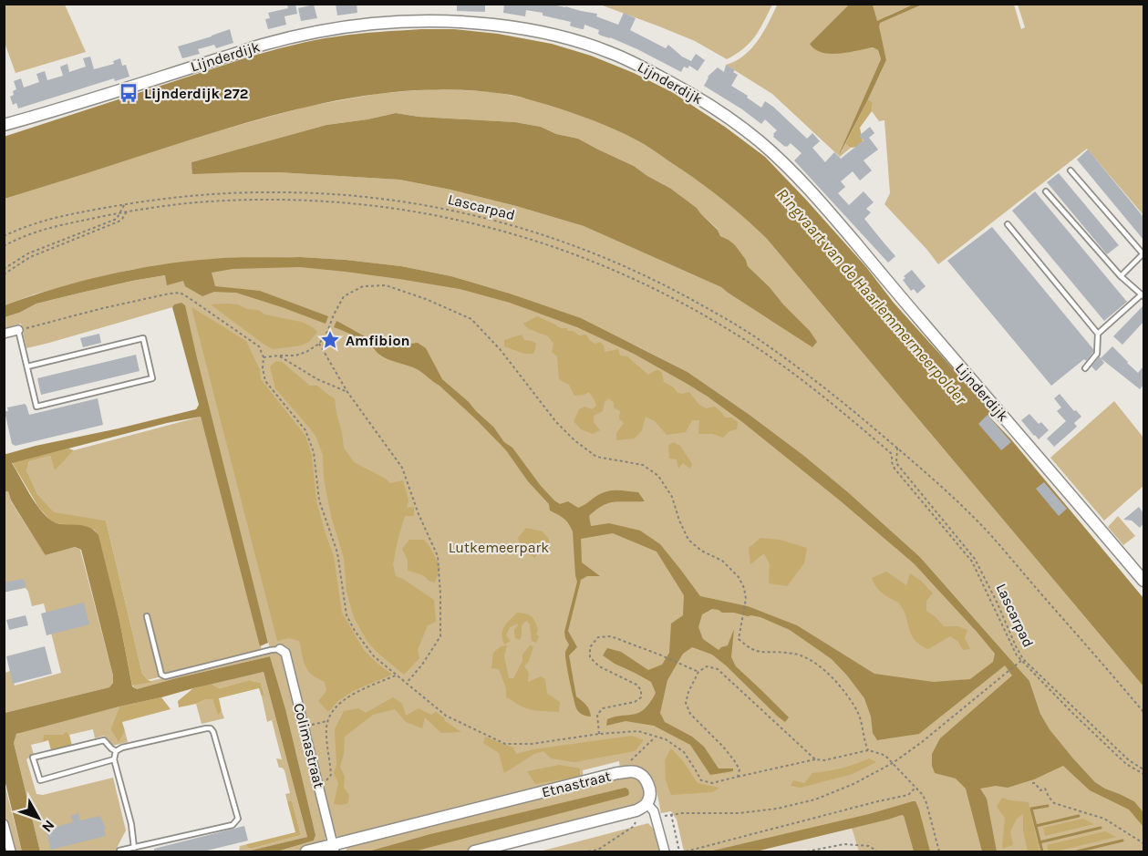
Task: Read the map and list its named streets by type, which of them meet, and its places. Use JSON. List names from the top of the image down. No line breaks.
{"streets":{"street":["Lijnderdijk","Colimastraat","Etnastraat"],"path":["Lascarpad"]},"crossings":[["Colimastraat","Etnastraat"]],"water":["Ringvaart van de Haarlemmermeerpolder"],"parks":["Lutkemeerpark"],"places":{"bus stop":["Lijnderdijk 272"],"place":["Amfibion"]},"north":"bottom right"}
